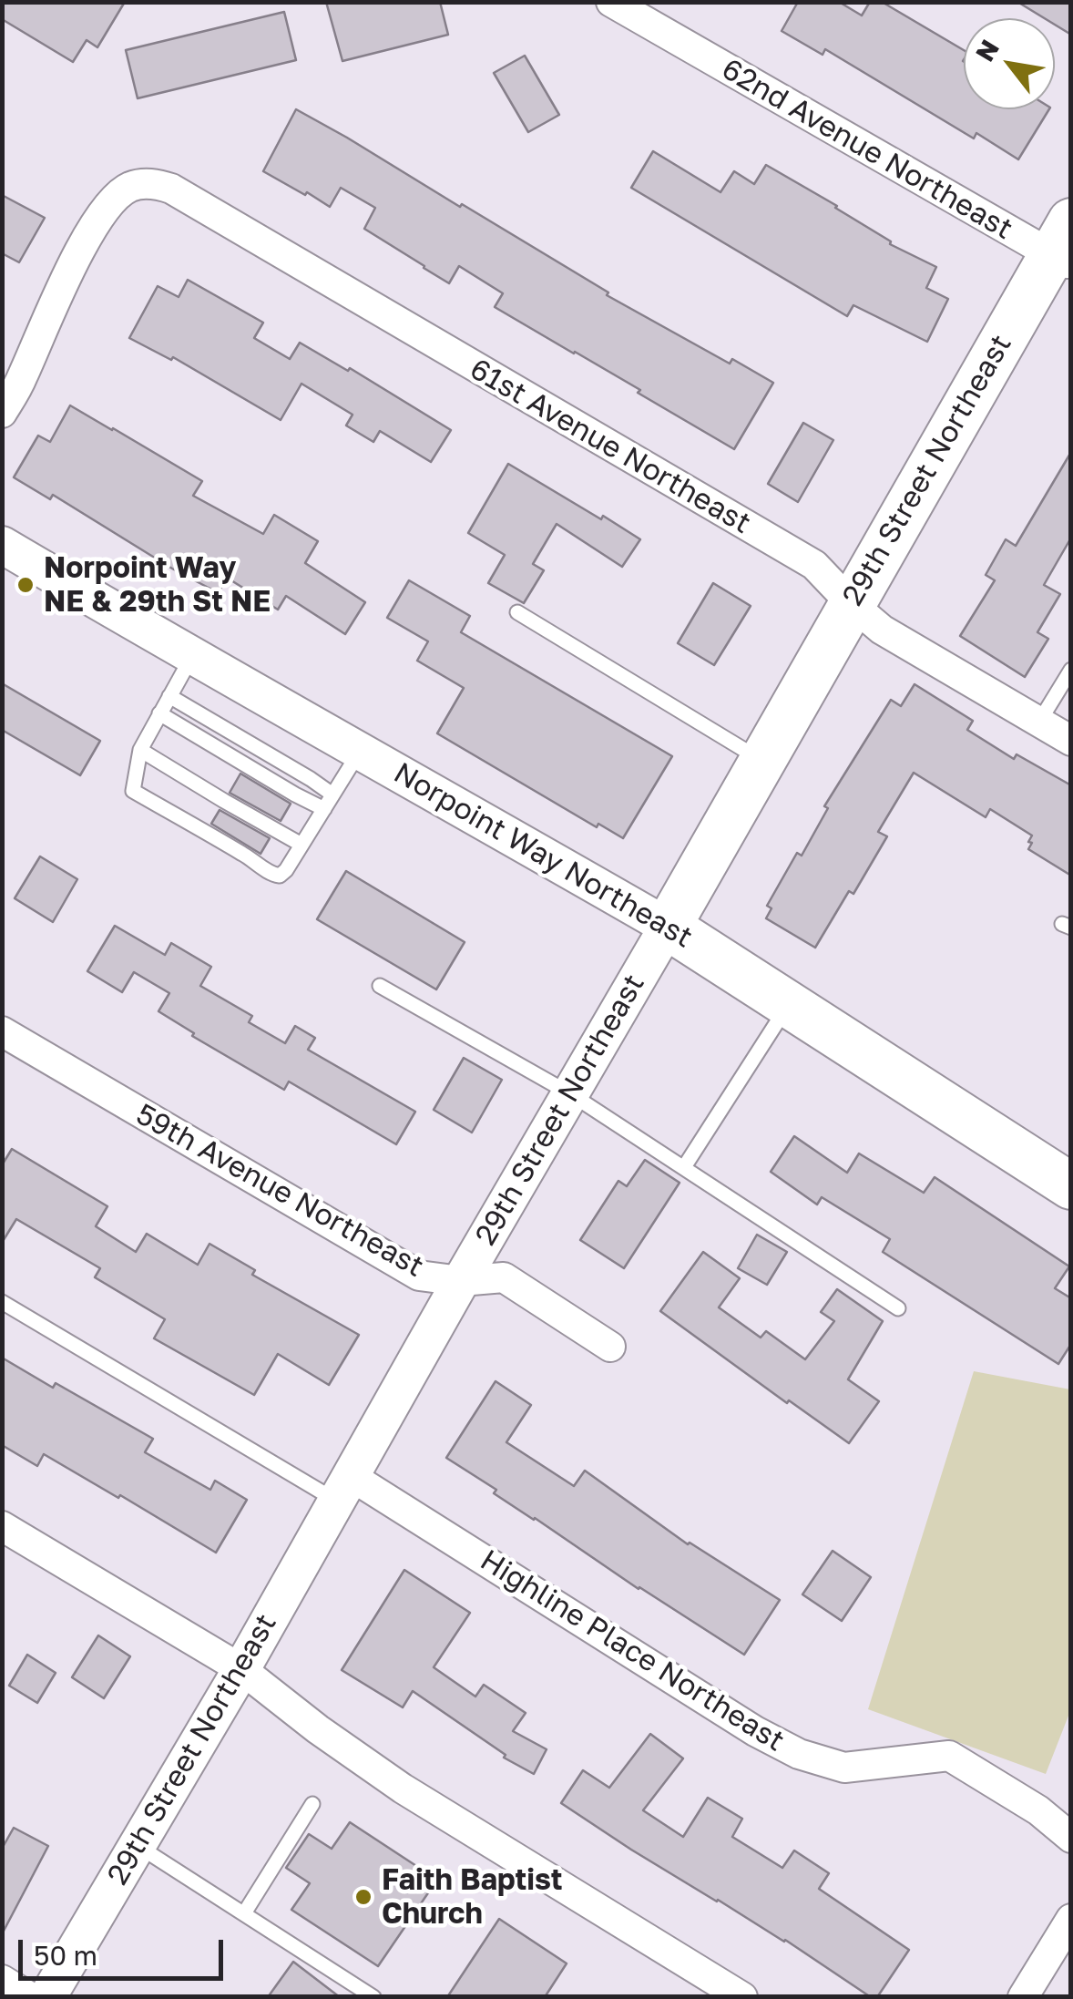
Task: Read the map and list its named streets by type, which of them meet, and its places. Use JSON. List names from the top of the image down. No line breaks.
{"streets":{"main road":["29th Street Northeast","Norpoint Way Northeast"],"street":["62nd Avenue Northeast","61st Avenue Northeast","59th Avenue Northeast","Highline Place Northeast"]},"crossings":[["62nd Avenue Northeast","29th Street Northeast"],["61st Avenue Northeast","29th Street Northeast"],["29th Street Northeast","Norpoint Way Northeast"],["29th Street Northeast","59th Avenue Northeast"],["29th Street Northeast","Highline Place Northeast"]],"places":["Norpoint Way NE & 29th St NE","Faith Baptist Church"],"scale_bar":"50 m","north":"top left"}
